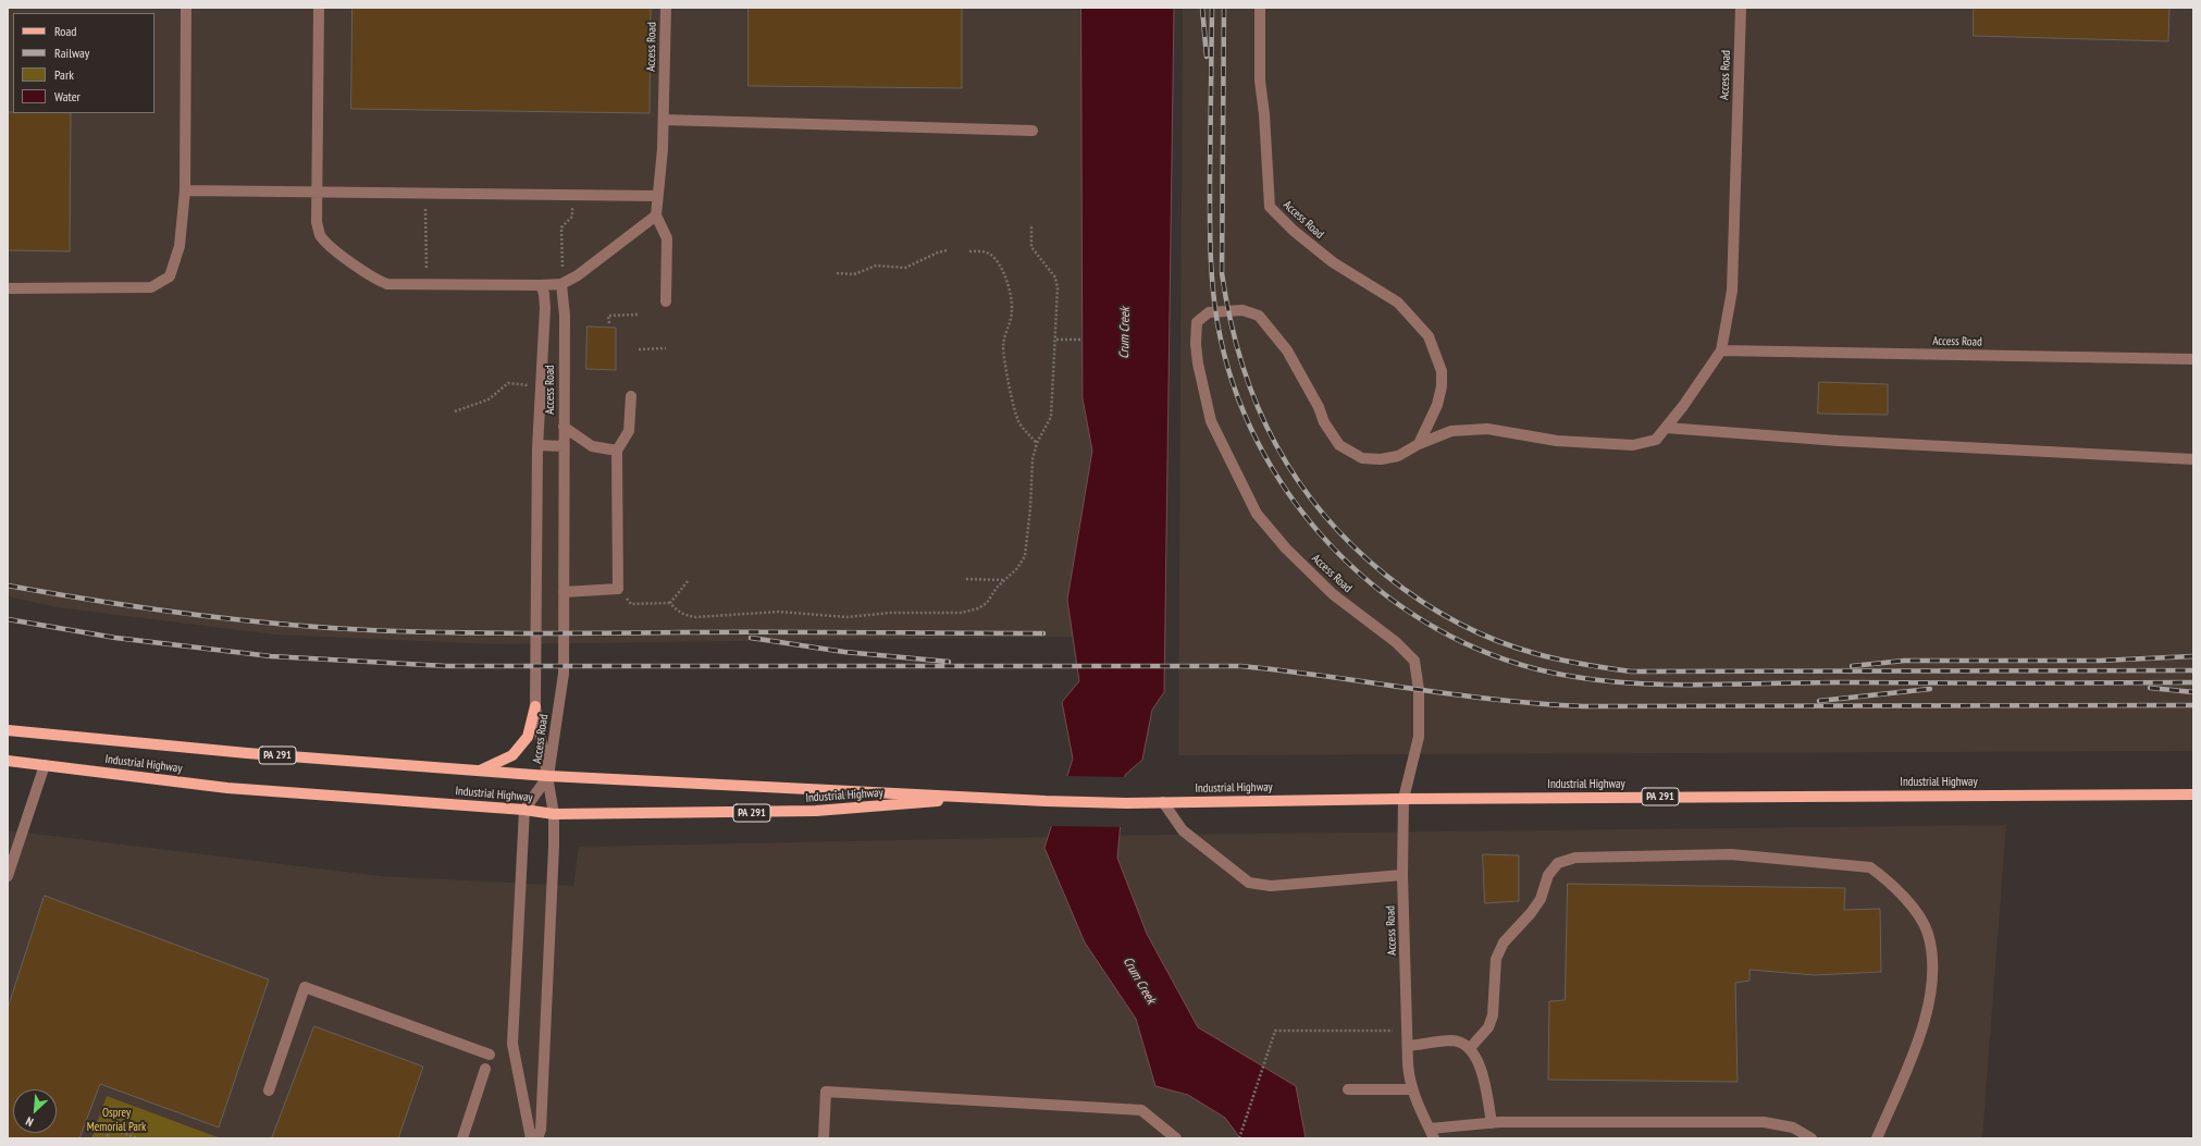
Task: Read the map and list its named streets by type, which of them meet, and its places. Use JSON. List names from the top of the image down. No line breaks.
{"streets":{"main road":["PA 291","Industrial Highway"],"lane":["Access Road"]},"crossings":[["Access Road","Industrial Highway"]],"water":["Crum Creek"],"parks":["Osprey Memorial Park"],"legend":["Road","Railway","Park","Water"],"north":"bottom left"}
